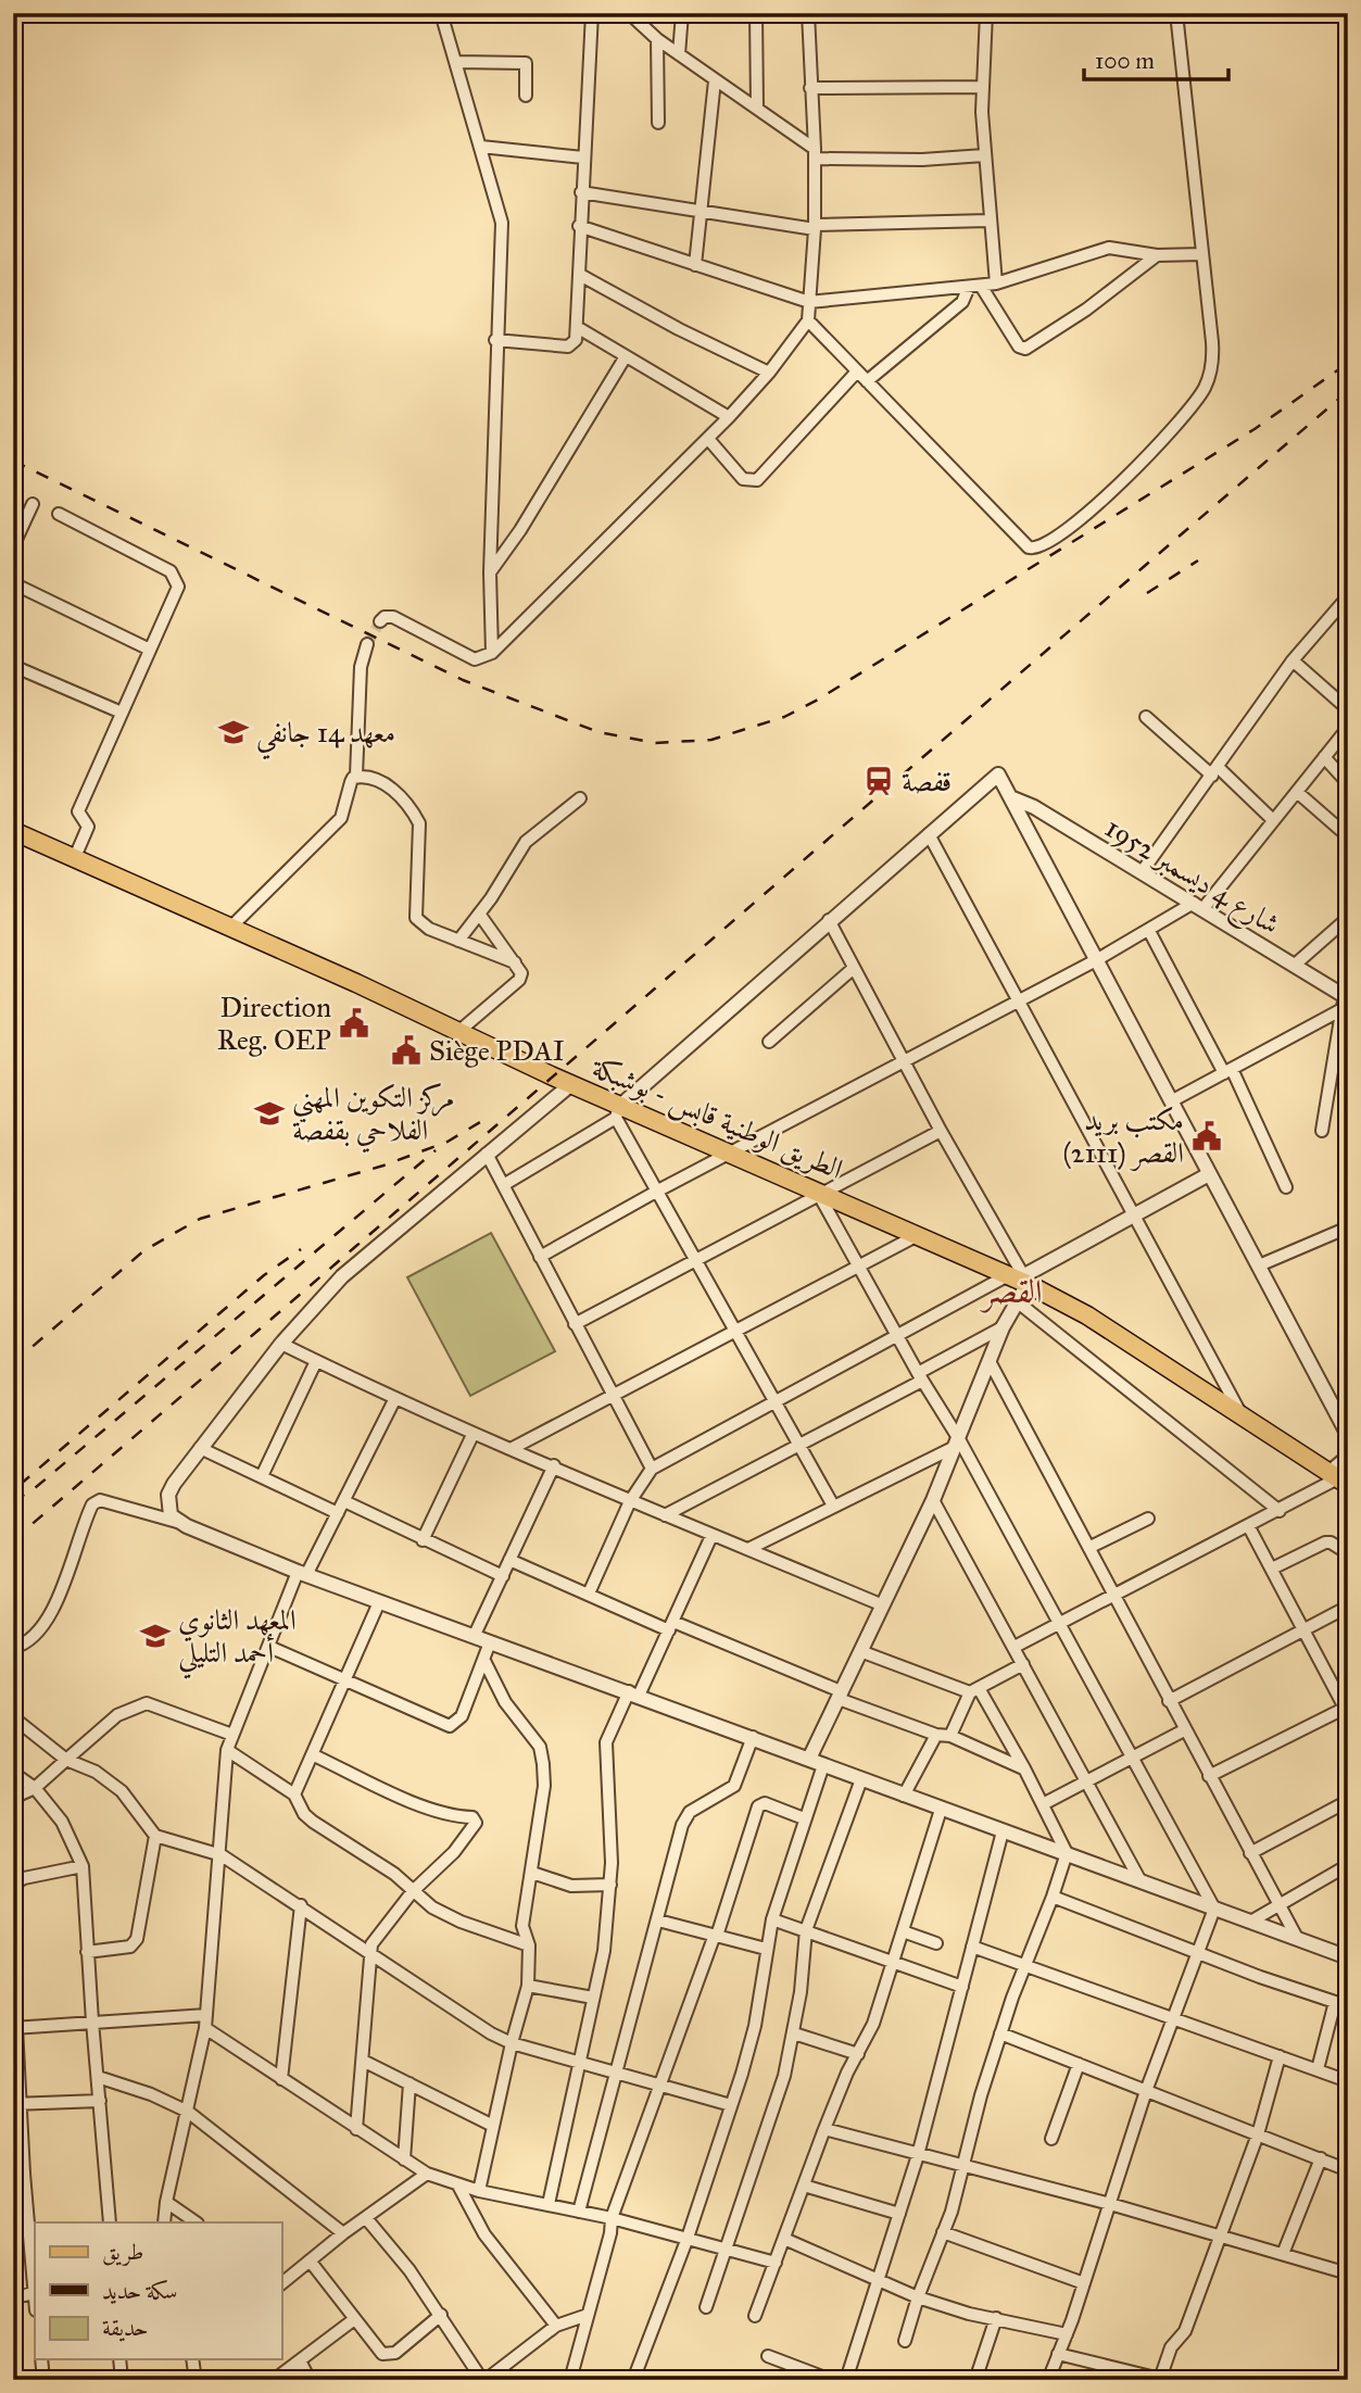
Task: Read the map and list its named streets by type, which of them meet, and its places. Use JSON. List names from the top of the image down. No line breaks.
{"streets":{"main road":["الطريق الوطنية قابس - بوشبكة"],"street":["شارع 4 ديسمبر 1952"]},"districts":["القصر"],"places":{"school or university":["معهد 14 جانفي","مركز التكوين المهني الفلاحي بقفصة","المعهد الثانوي أحمد التليلي"],"station":["قفصة"],"public building":["Direction Reg. OEP","Siège PDAI","مكتب بريد القصر (2111)"]},"legend":["طريق","سكة حديد","حديقة"],"scale_bar":"100 m"}
